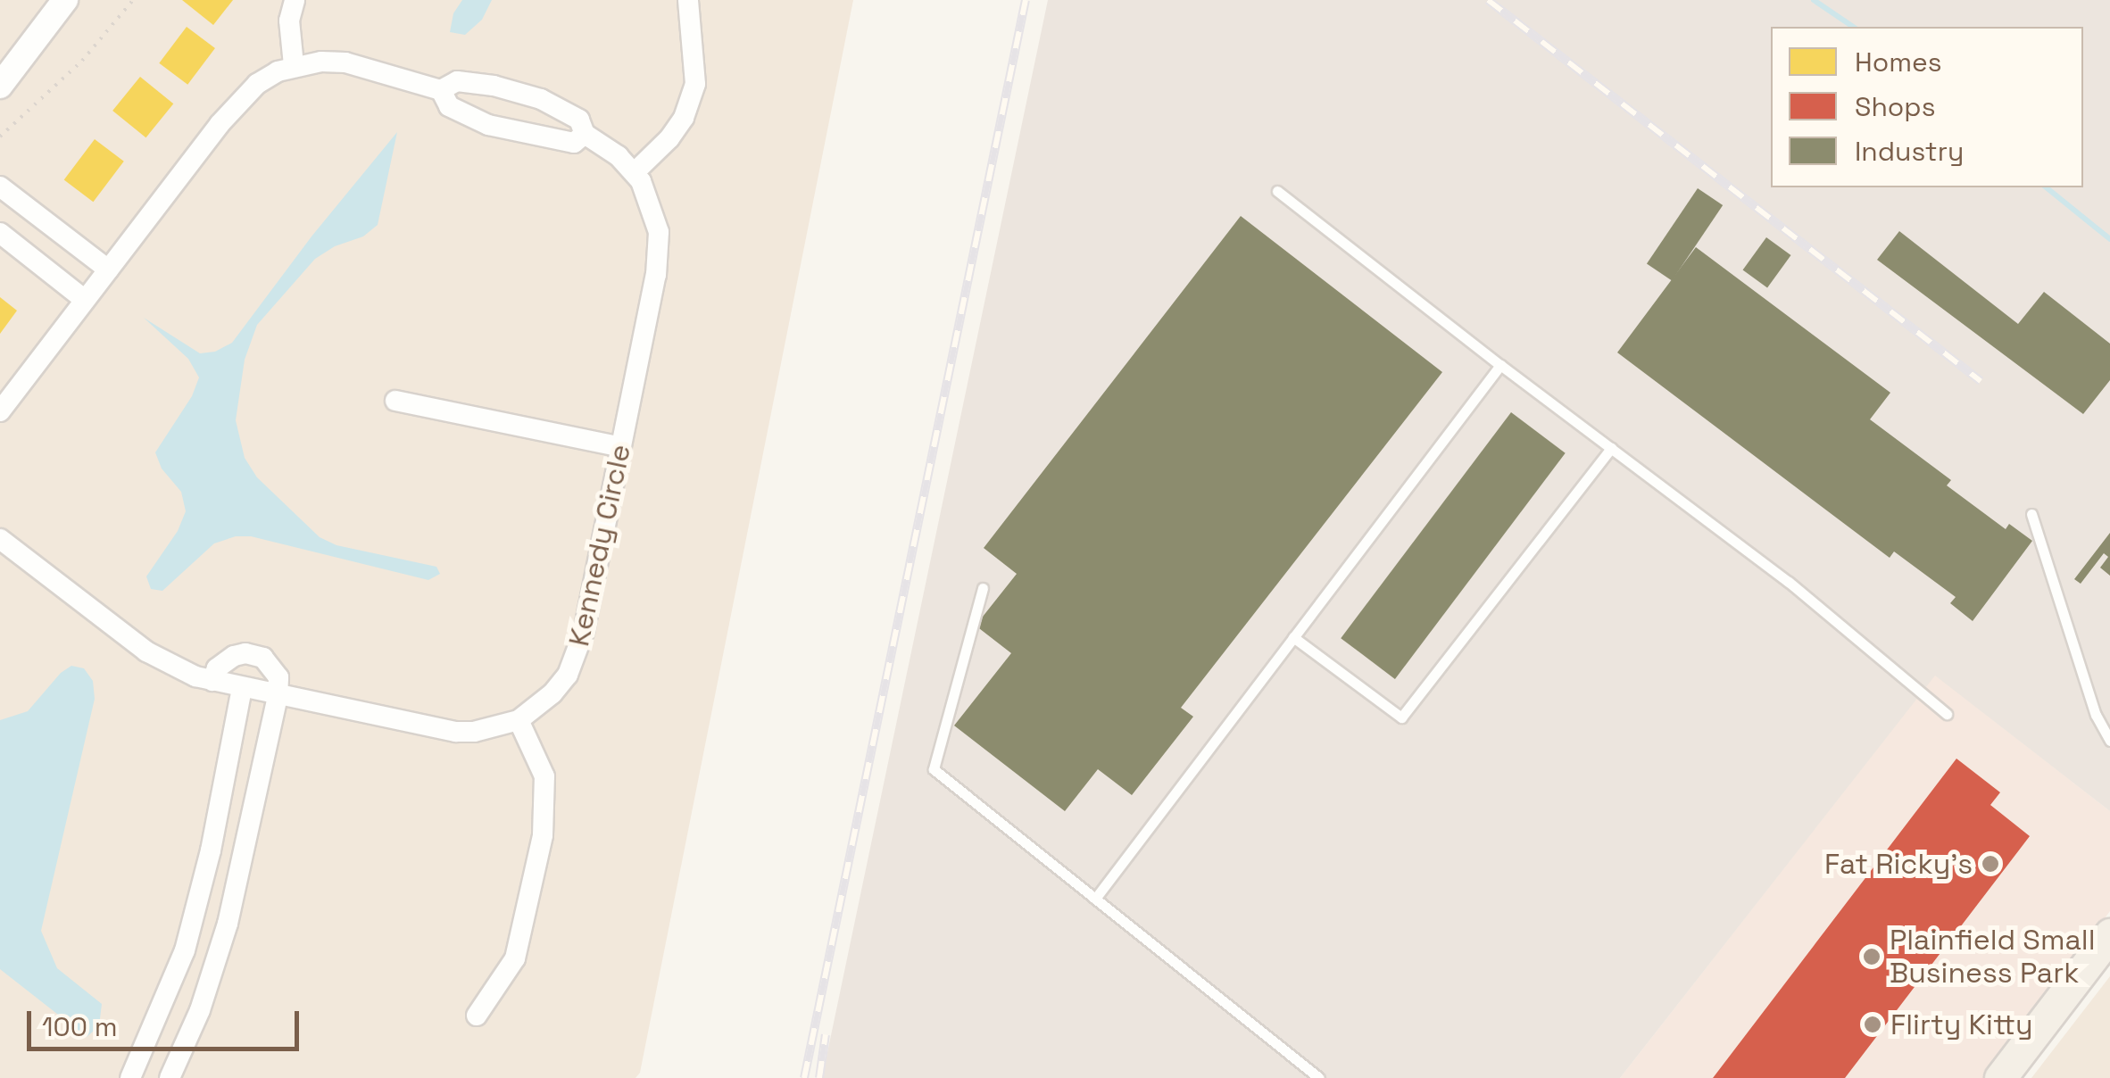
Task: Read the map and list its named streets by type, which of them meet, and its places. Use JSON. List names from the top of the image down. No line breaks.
{"streets":{"street":["Kennedy Circle"]},"places":["Fat Ricky's","Plainfield Small Business Park","Flirty Kitty"],"legend":["Homes","Shops","Industry"],"scale_bar":"100 m"}
